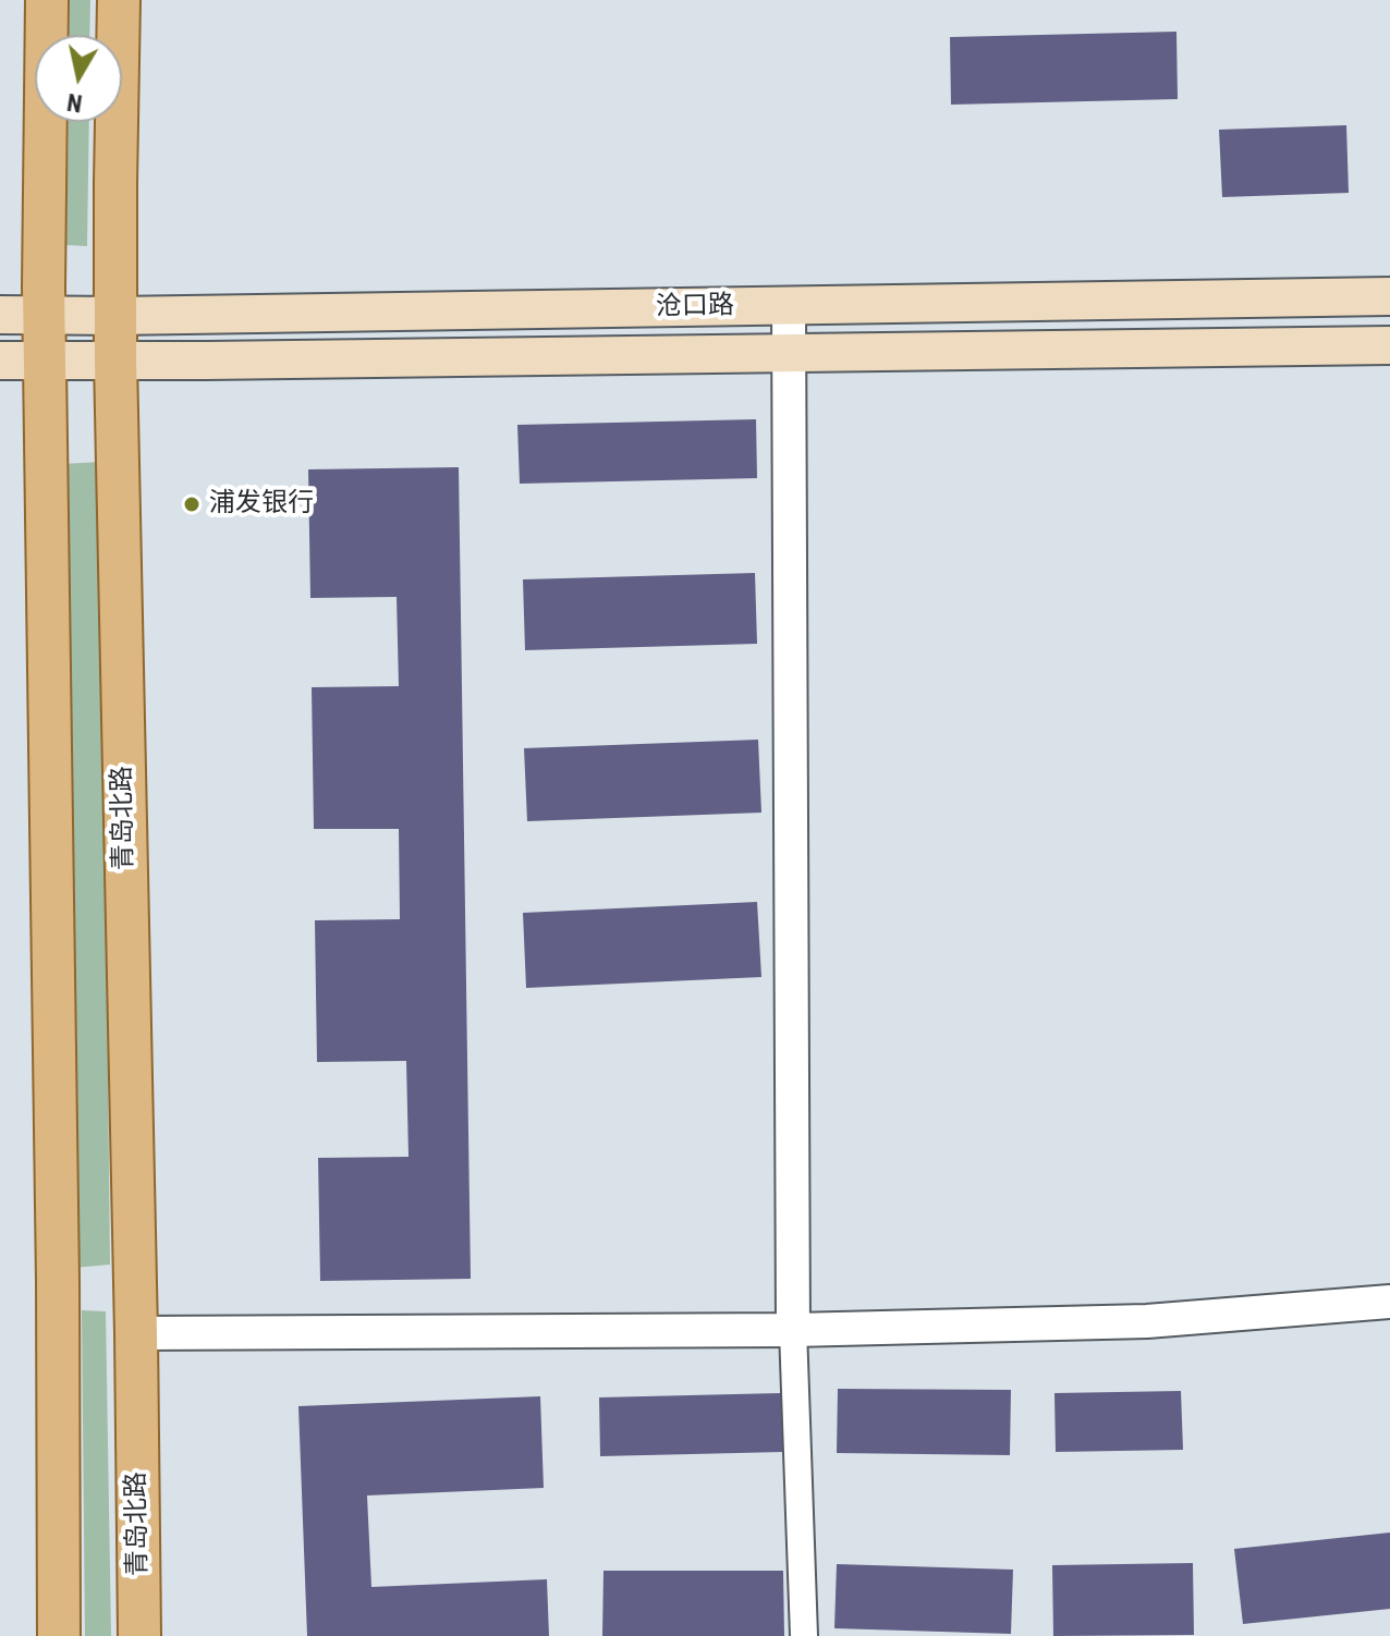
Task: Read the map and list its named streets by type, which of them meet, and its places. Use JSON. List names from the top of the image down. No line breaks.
{"streets":{"main road":["沧口路","青岛北路"]},"crossings":[["沧口路","青岛北路"]],"places":["浦发银行"],"north":"bottom"}
